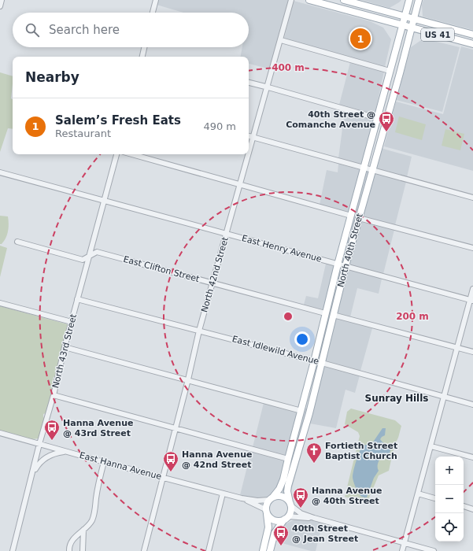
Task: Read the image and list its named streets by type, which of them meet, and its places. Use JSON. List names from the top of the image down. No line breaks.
{"streets":{"main road":["US 41","North 40th Street"],"street":["East Henry Avenue","East Clifton Street","North 42nd Street","East Idlewild Avenue","North 43rd Street","East Hanna Avenue"]},"crossings":[["US 41","North 40th Street"],["East Henry Avenue","North 40th Street"],["East Henry Avenue","North 42nd Street"],["East Henry Avenue","North 43rd Street"],["North 40th Street","East Clifton Street"],["North 40th Street","East Idlewild Avenue"],["North 40th Street","East Hanna Avenue"],["East Clifton Street","North 42nd Street"],["East Clifton Street","North 43rd Street"],["North 42nd Street","East Idlewild Avenue"],["North 42nd Street","East Hanna Avenue"],["East Idlewild Avenue","North 43rd Street"],["North 43rd Street","East Hanna Avenue"]],"districts":["Sunray Hills"],"places":{"bus stop":["40th Street @ Comanche Avenue","Hanna Avenue @ 43rd Street","Hanna Avenue @ 42nd Street","Hanna Avenue @ 40th Street","40th Street @ Jean Street"],"church":["Fortieth Street Baptist Church"]},"page":{"search":"Search here","pins":"1","heading":"Nearby","list":[{"mark":"1","name":"Salem’s Fresh Eats","note":"Restaurant","value":"490 m"}],"map_buttons":["+","−"]},"rings":["400 m","200 m"]}
